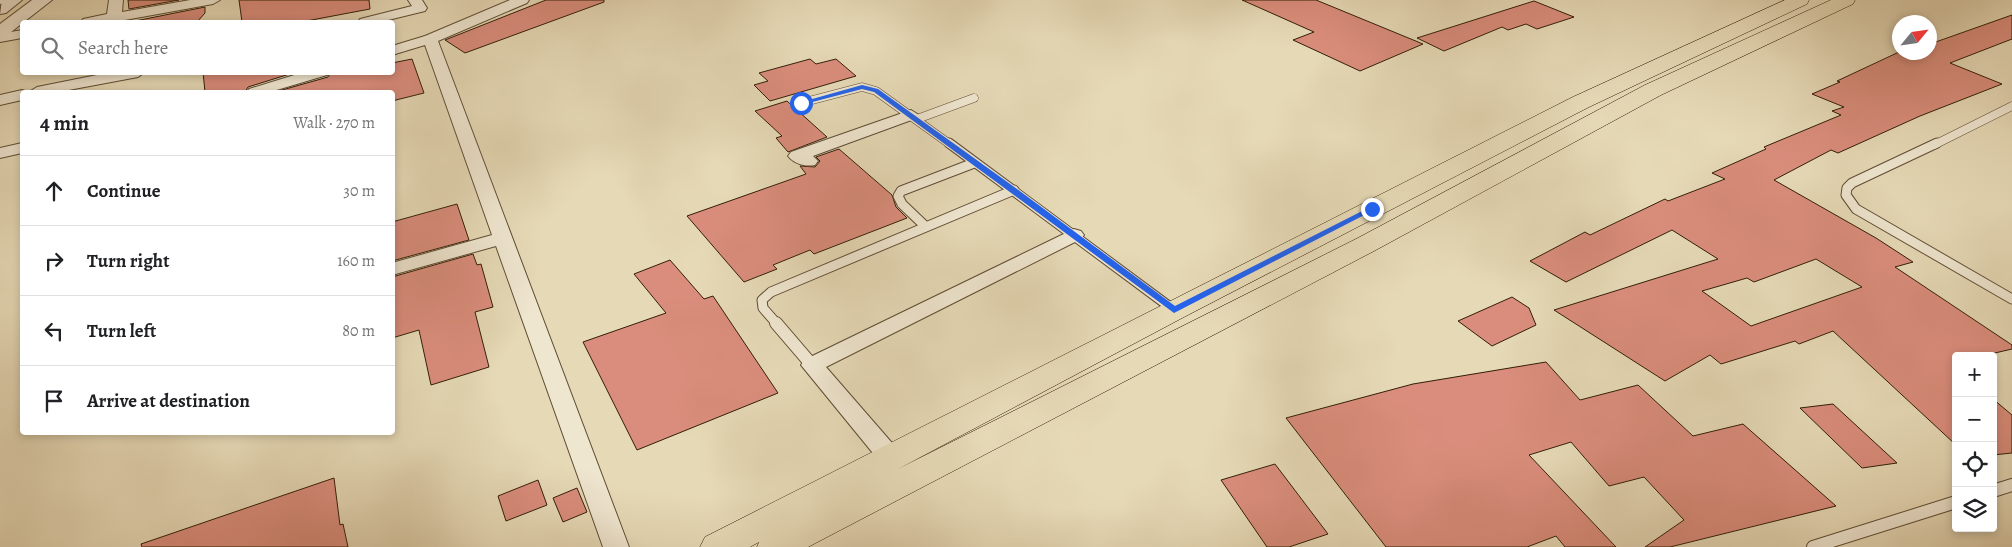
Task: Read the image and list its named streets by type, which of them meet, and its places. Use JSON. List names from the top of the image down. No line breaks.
{"north":"top right","page":{"search":"Search here","heading":["4 min","Walk · 270 m"],"list":[["Continue","30 m"],["Turn right","160 m"],["Turn left","80 m"],"Arrive at destination"],"map_buttons":["+","−"]}}
